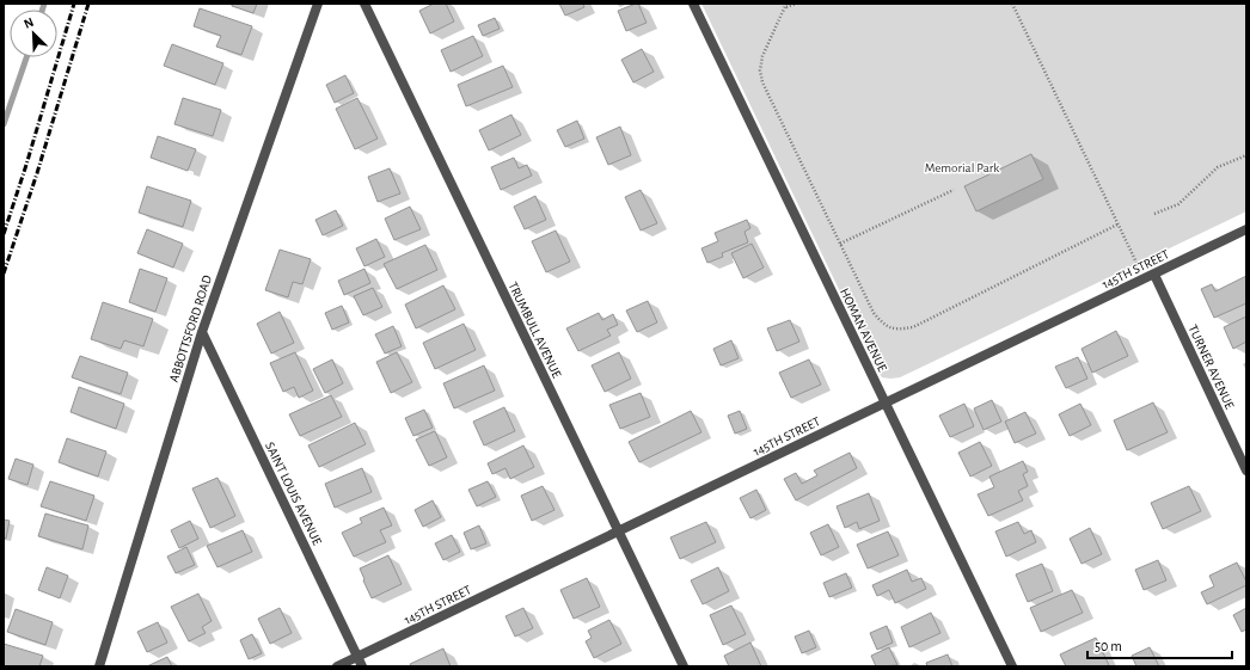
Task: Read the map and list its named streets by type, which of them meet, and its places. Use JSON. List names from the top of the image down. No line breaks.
{"streets":{"street":["145TH STREET","ABBOTTSFORD ROAD","TRUMBULL AVENUE","HOMAN AVENUE","TURNER AVENUE","SAINT LOUIS AVENUE"]},"crossings":[["145TH STREET","TRUMBULL AVENUE"],["145TH STREET","HOMAN AVENUE"],["145TH STREET","TURNER AVENUE"],["145TH STREET","SAINT LOUIS AVENUE"],["ABBOTTSFORD ROAD","SAINT LOUIS AVENUE"]],"parks":["Memorial Park"],"scale_bar":"50 m","north":"top left"}
